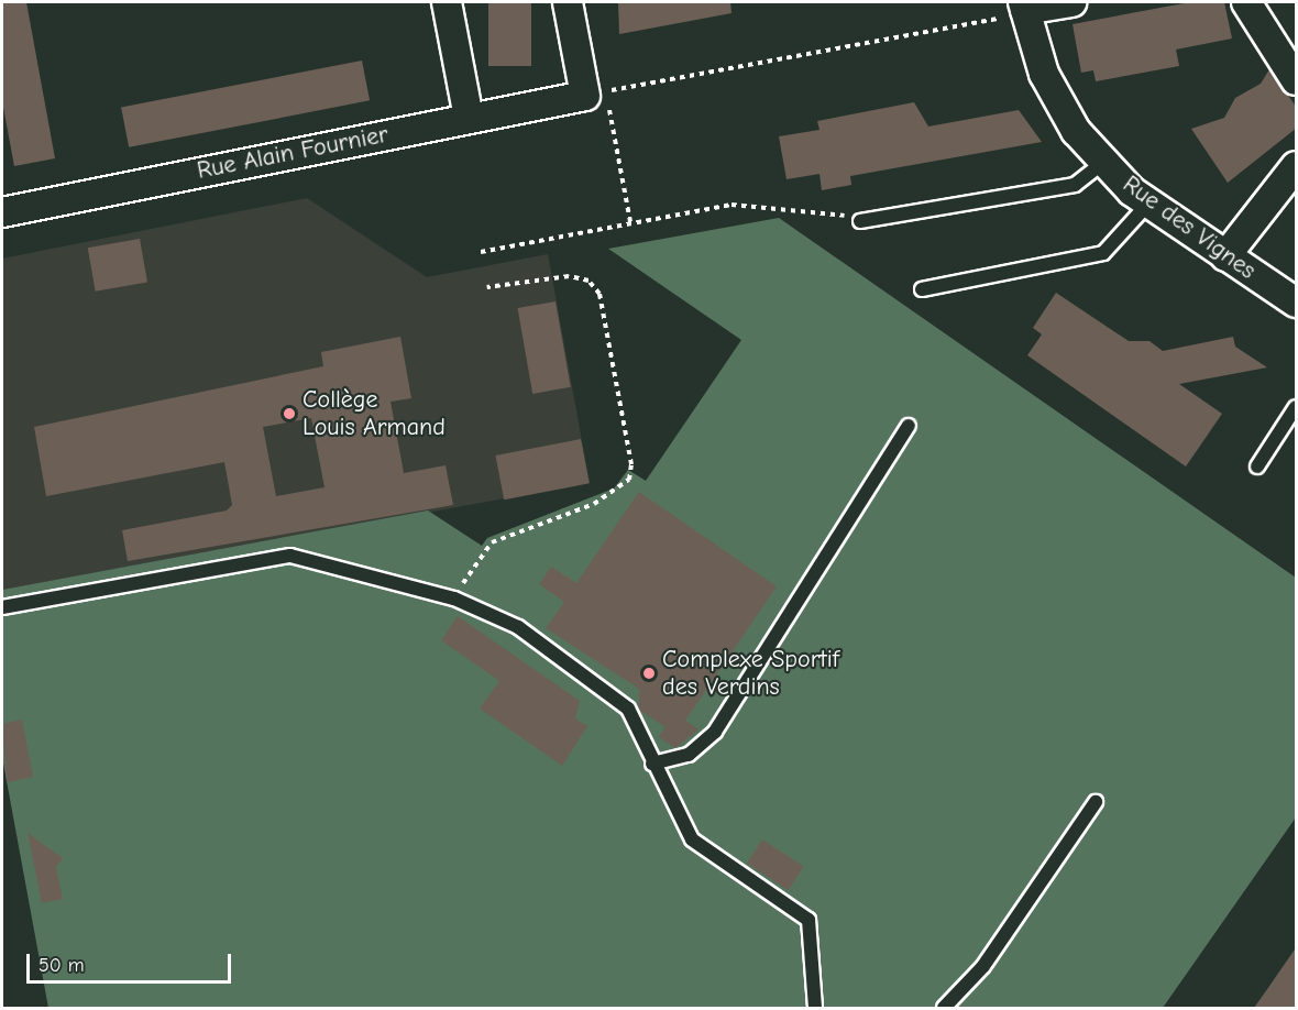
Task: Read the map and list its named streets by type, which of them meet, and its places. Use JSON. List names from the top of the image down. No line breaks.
{"streets":{"street":["Rue Alain Fournier","Rue des Vignes"]},"places":["Collège Louis Armand","Complexe Sportif des Verdins"],"scale_bar":"50 m"}
